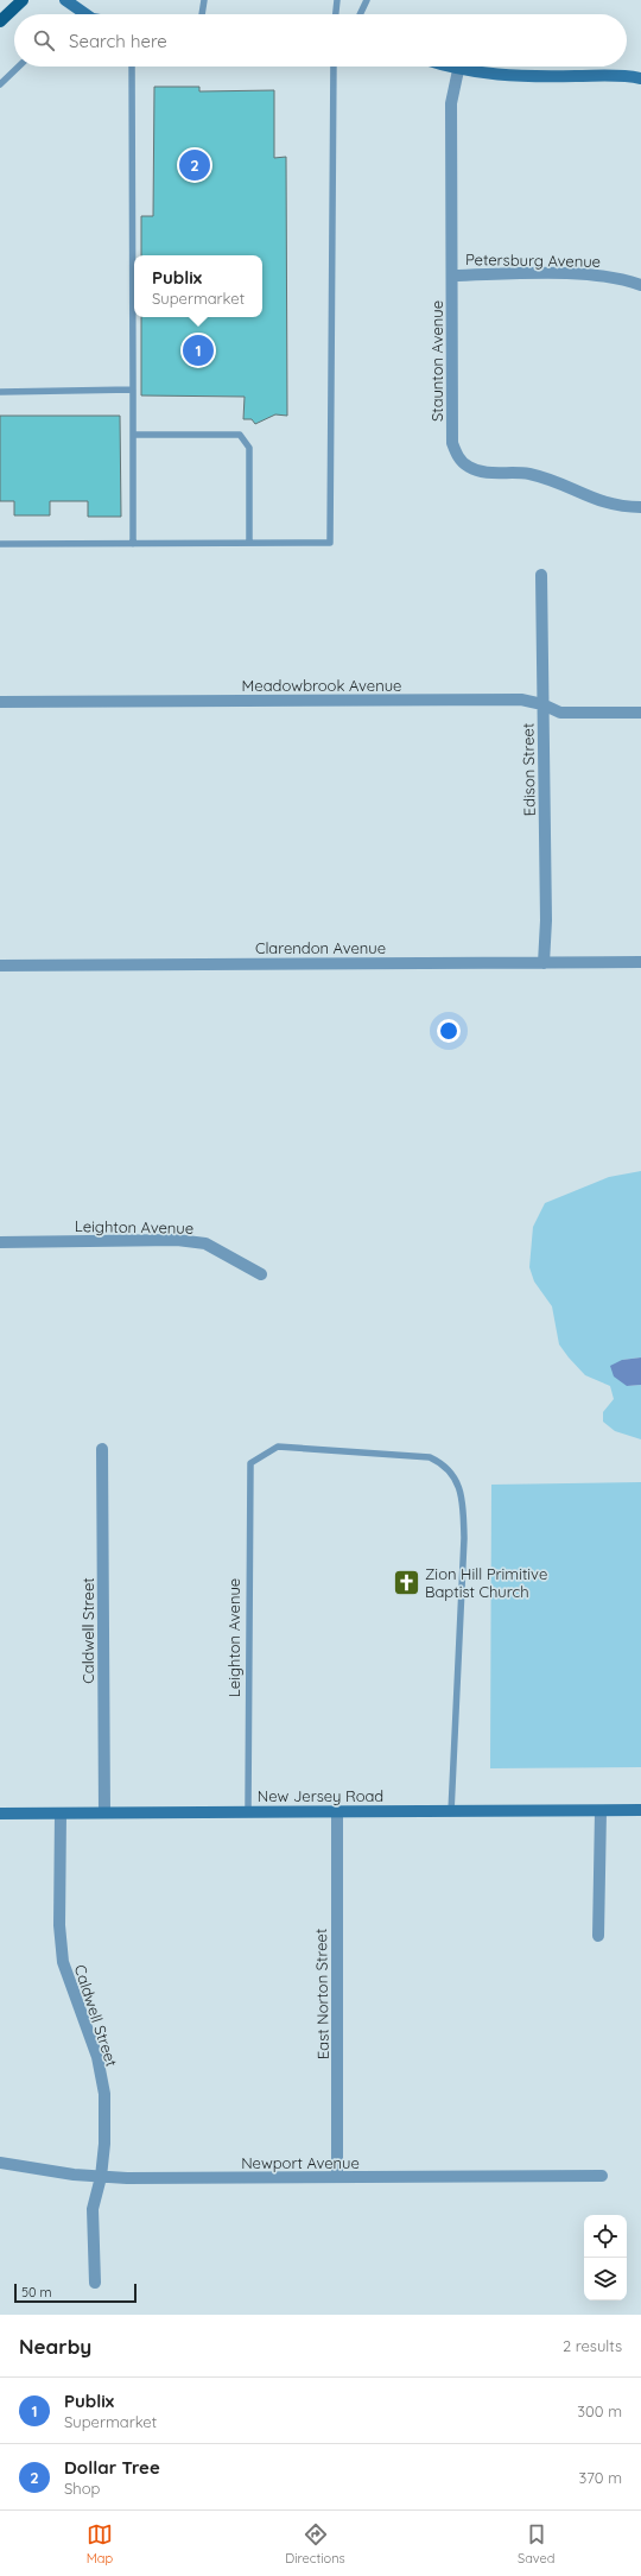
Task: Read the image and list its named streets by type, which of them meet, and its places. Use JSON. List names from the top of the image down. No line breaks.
{"streets":{"street":["Petersburg Avenue","Staunton Avenue","Meadowbrook Avenue","Edison Street","Clarendon Avenue","Leighton Avenue","Caldwell Street","New Jersey Road","East Norton Street","Newport Avenue"]},"crossings":[["Petersburg Avenue","Staunton Avenue"],["Meadowbrook Avenue","Edison Street"],["Edison Street","Clarendon Avenue"],["Leighton Avenue","New Jersey Road"],["Caldwell Street","New Jersey Road"],["Caldwell Street","Newport Avenue"],["New Jersey Road","East Norton Street"],["East Norton Street","Newport Avenue"]],"places":{"church":["Zion Hill Primitive Baptist Church"]},"scale_bar":"50 m","page":{"search":"Search here","pins":["2","1"],"popup":["Publix","Supermarket"],"scale":"50 m","heading":["Nearby","2 results"],"list":[{"mark":"1","name":"Publix","note":"Supermarket","value":"300 m"},{"mark":"2","name":"Dollar Tree","note":"Shop","value":"370 m"}],"nav":["Map","Directions","Saved"]}}
